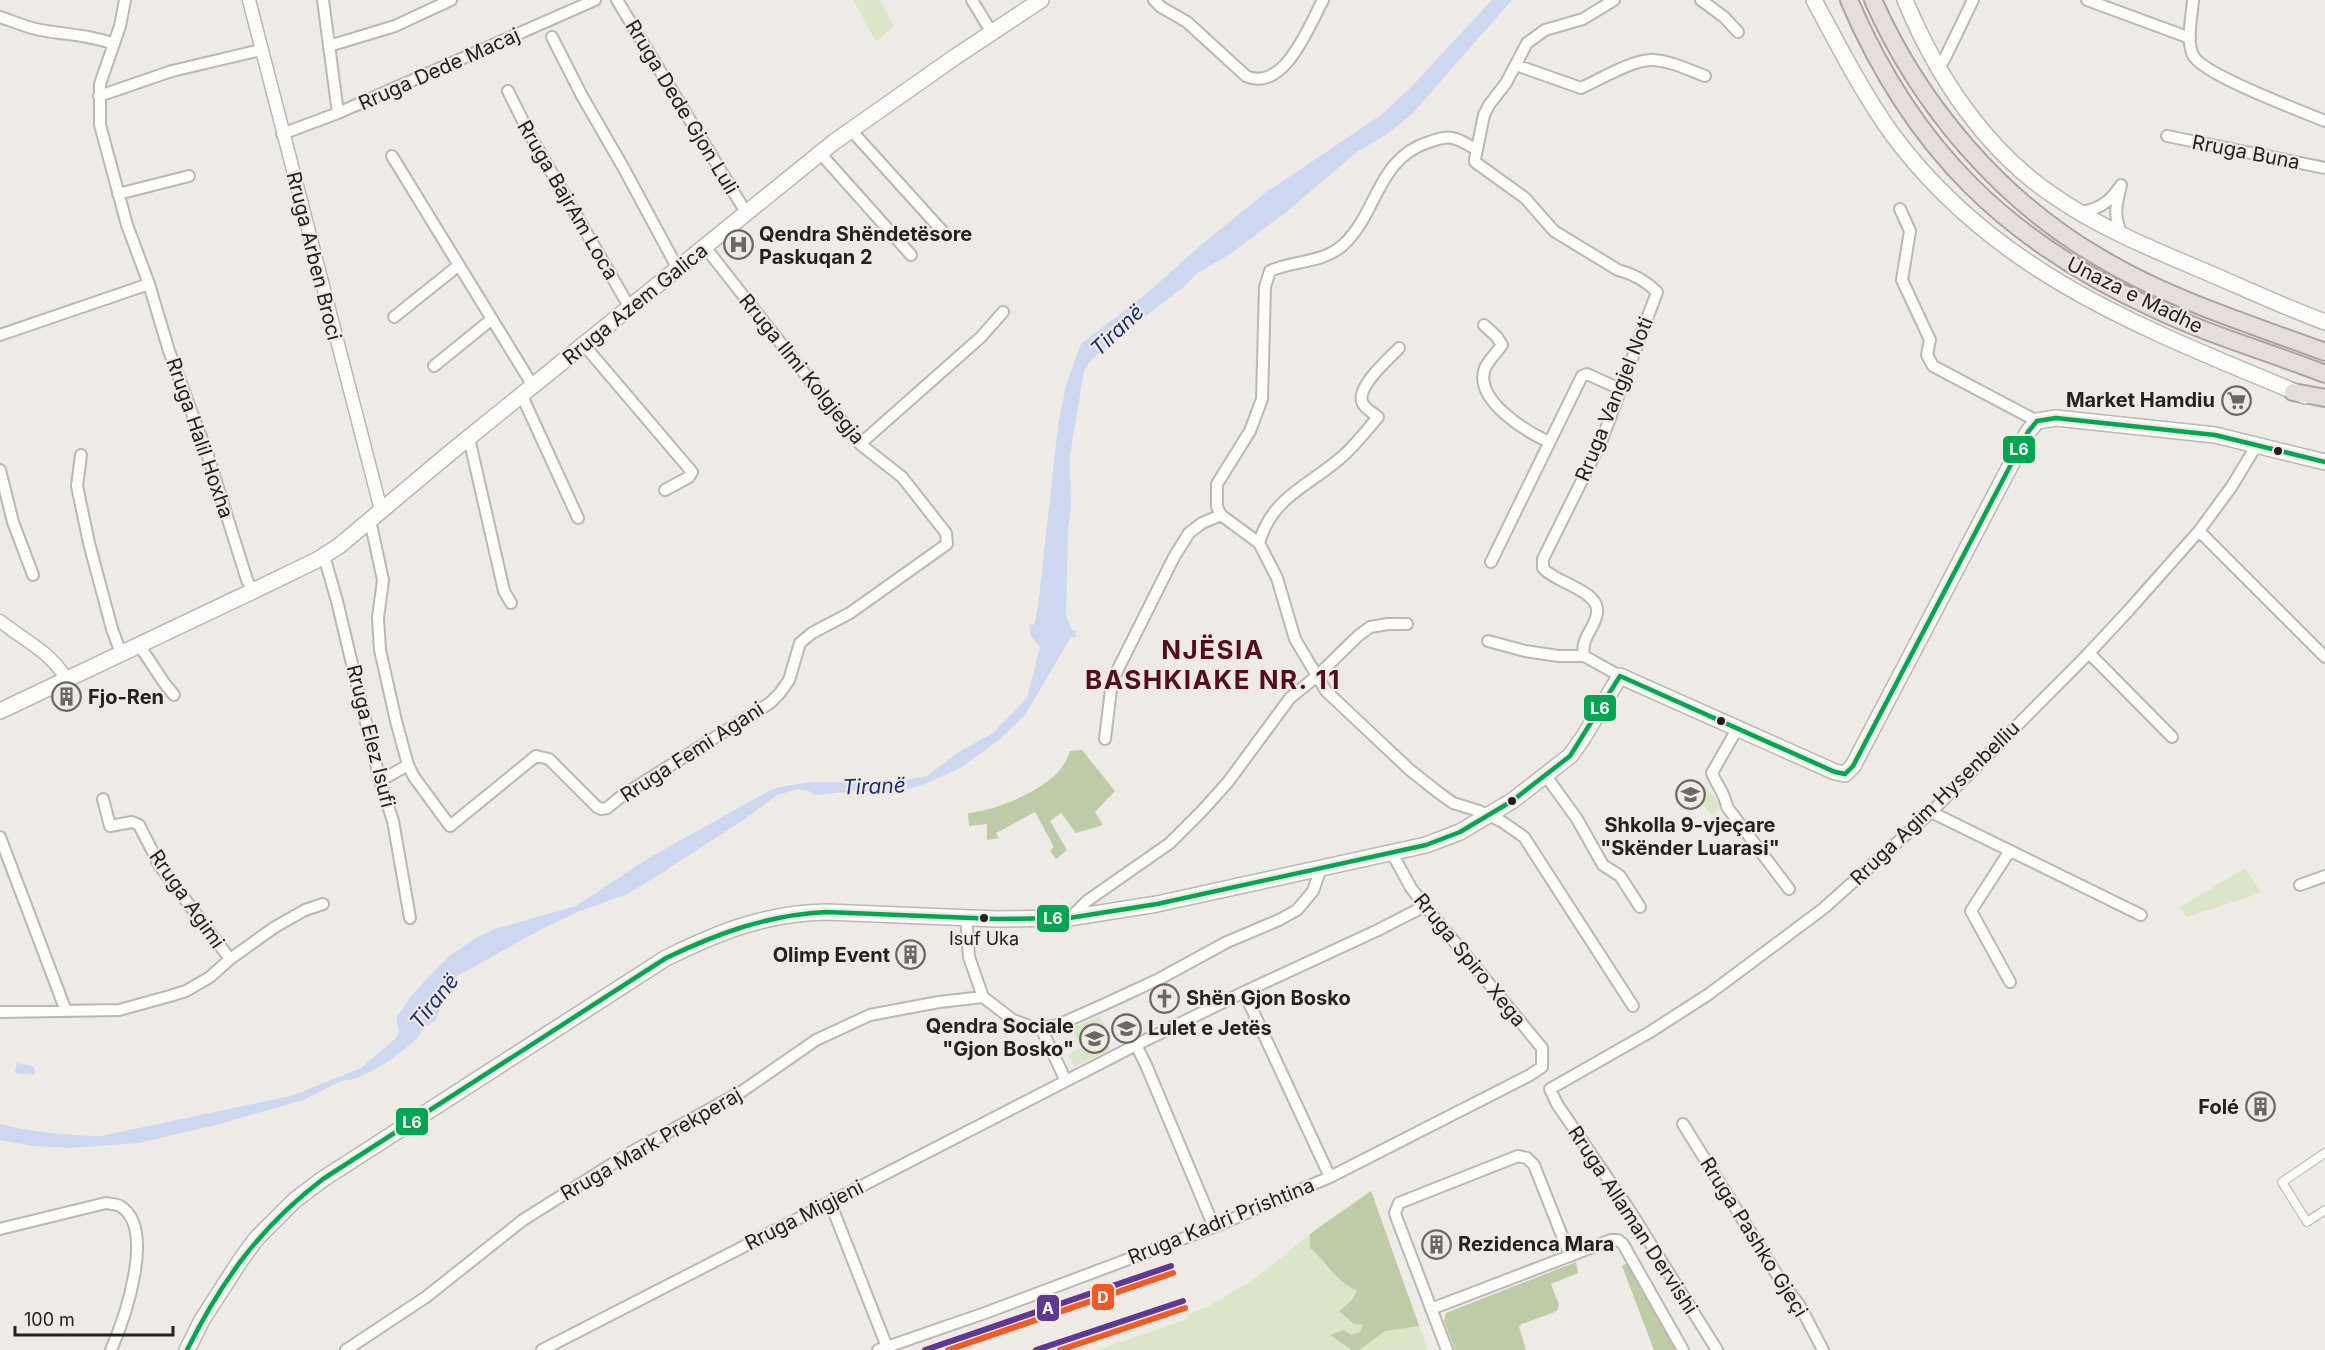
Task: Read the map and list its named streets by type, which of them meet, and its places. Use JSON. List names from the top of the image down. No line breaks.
{"streets":{"highway":["Unaza e Madhe"],"main road":["Rruga Azem Galica"],"street":["Rruga Dede Macaj","Rruga Dede Gjon Luli","Rruga Buna","Rruga BajrAm Loca","Rruga Arben Broci","Rruga Ilmi Kolgjegja","Rruga Vangjel Noti","Rruga Halil Hoxha","Rruga Elez Isufi","Rruga Femi Agani","Rruga Agim Hysenbelliu","Rruga Agimi","Rruga Spiro Xega","Rruga Mark Prekperaj","Rruga Migjeni","Rruga Allaman Dervishi","Rruga Kadri Prishtina","Rruga Pashko Gjeçi"]},"crossings":[["Rruga Dede Macaj","Rruga Arben Broci"],["Rruga Dede Gjon Luli","Rruga Azem Galica"],["Rruga BajrAm Loca","Rruga Azem Galica"],["Rruga Arben Broci","Rruga Azem Galica"],["Rruga Azem Galica","Rruga Ilmi Kolgjegja"],["Rruga Ilmi Kolgjegja","Rruga Femi Agani"],["Rruga Agim Hysenbelliu","Rruga Allaman Dervishi"],["Rruga Spiro Xega","Rruga Migjeni"],["Rruga Spiro Xega","Rruga Kadri Prishtina"],["Rruga Migjeni","Rruga Kadri Prishtina"]],"districts":["NJËSIA BASHKIAKE NR. 11"],"water":["Tiranë"],"places":{"hospital":["Qendra Shëndetësore Paskuqan 2"],"supermarket":["Market Hamdiu"],"building":["Fjo-Ren","Olimp Event","Folé","Rezidenca Mara"],"school or university":["Shkolla 9-vjeçare \"Skënder Luarasi\"","Lulet e Jetës","Qendra Sociale \"Gjon Bosko\""],"other":["Isuf Uka"],"church":["Shën Gjon Bosko"]},"lines":["transit line L6","transit line A","transit line D"],"scale_bar":"100 m"}
